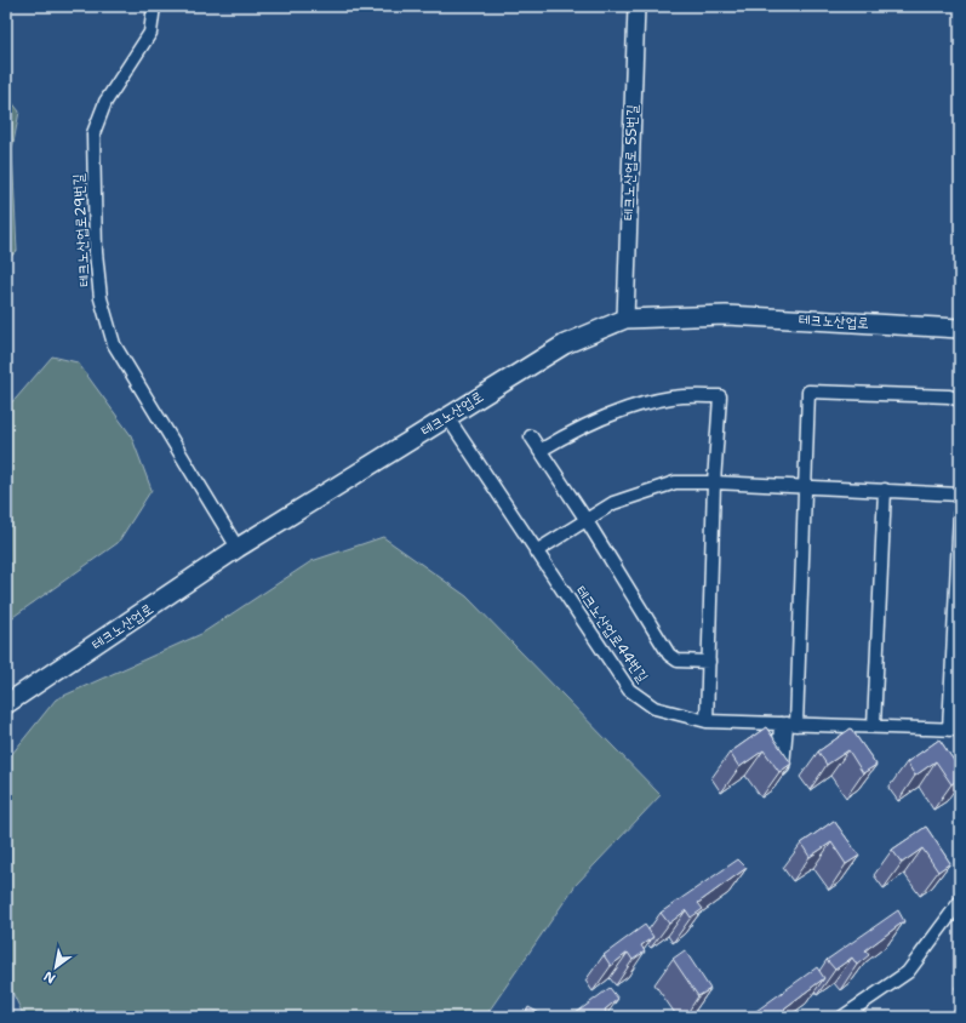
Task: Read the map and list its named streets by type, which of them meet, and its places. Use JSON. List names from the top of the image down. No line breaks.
{"streets":{"main road":["테크노산업로"],"street":["테크노산업로 55번길","테크노산업로29번길","테크노산업로44번길"]},"crossings":[["테크노산업로 55번길","테크노산업로"],["테크노산업로29번길","테크노산업로"],["테크노산업로","테크노산업로44번길"]],"north":"bottom left"}
